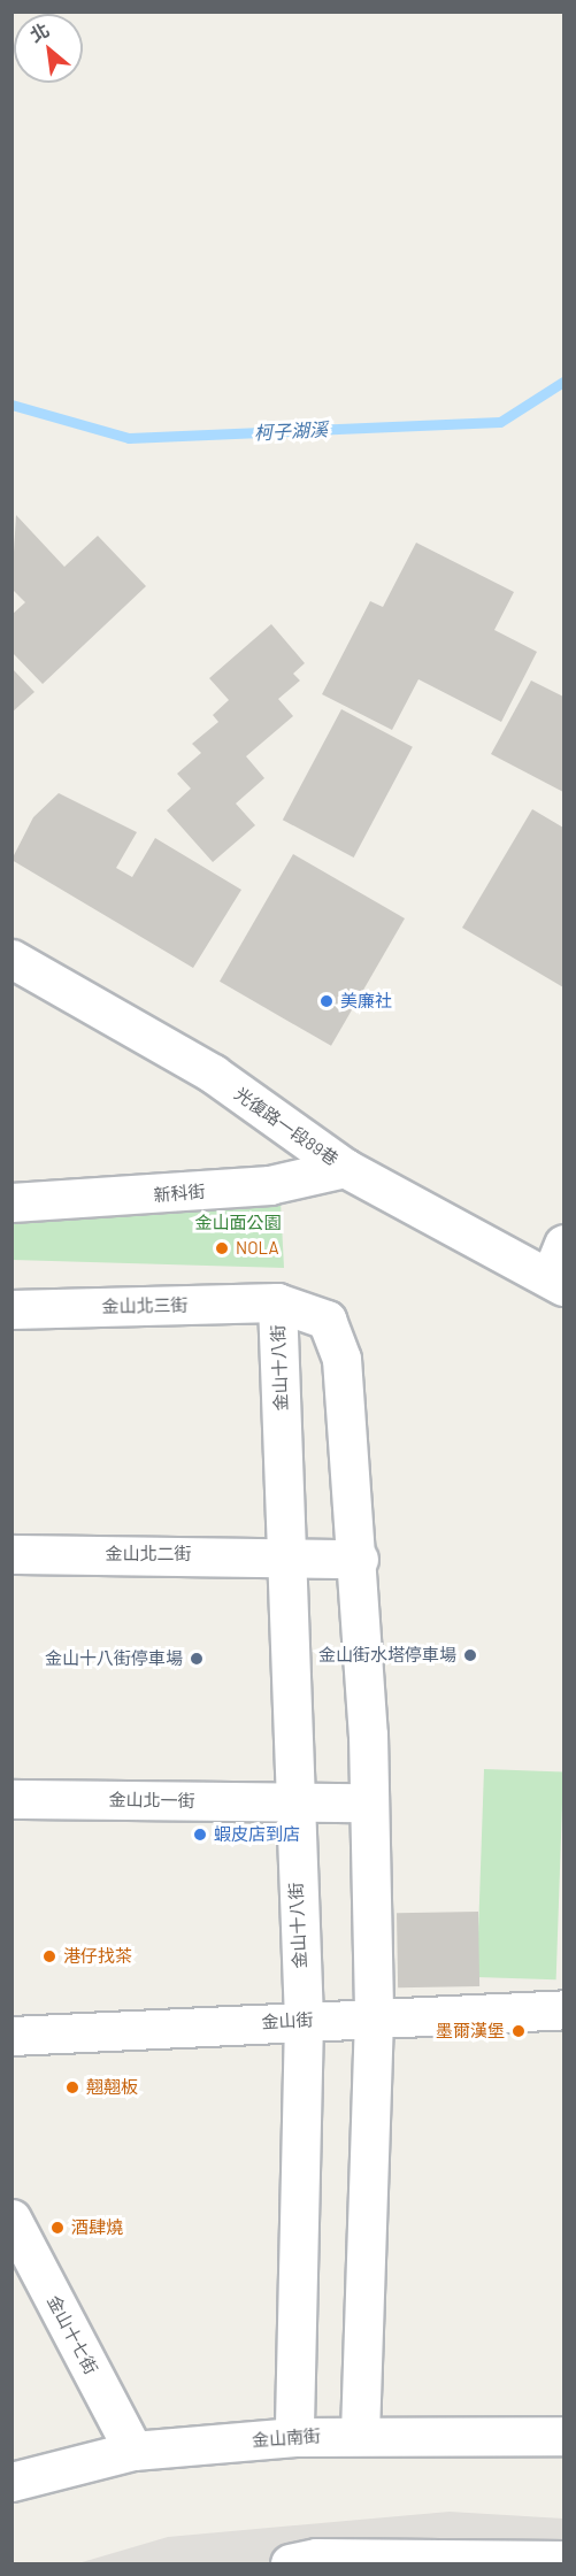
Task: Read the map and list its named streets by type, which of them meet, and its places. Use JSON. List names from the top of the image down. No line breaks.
{"streets":{"street":["光復路一段89巷","新科街","金山北三街","金山十八街","金山北二街","金山北一街","金山街","金山十七街","金山南街"]},"crossings":[["光復路一段89巷","新科街"],["金山北三街","金山十八街"],["金山十八街","金山北二街"],["金山十八街","金山北一街"],["金山十八街","金山街"],["金山十八街","金山南街"],["金山十七街","金山南街"]],"water":["柯子湖溪"],"parks":["金山面公園"],"places":["美廉社","NOLA","金山街水塔停車場","金山十八街停車場","蝦皮店到店","港仔找茶","墨爾漢堡","翹翹板","酒肆燒"],"north":"top left"}
